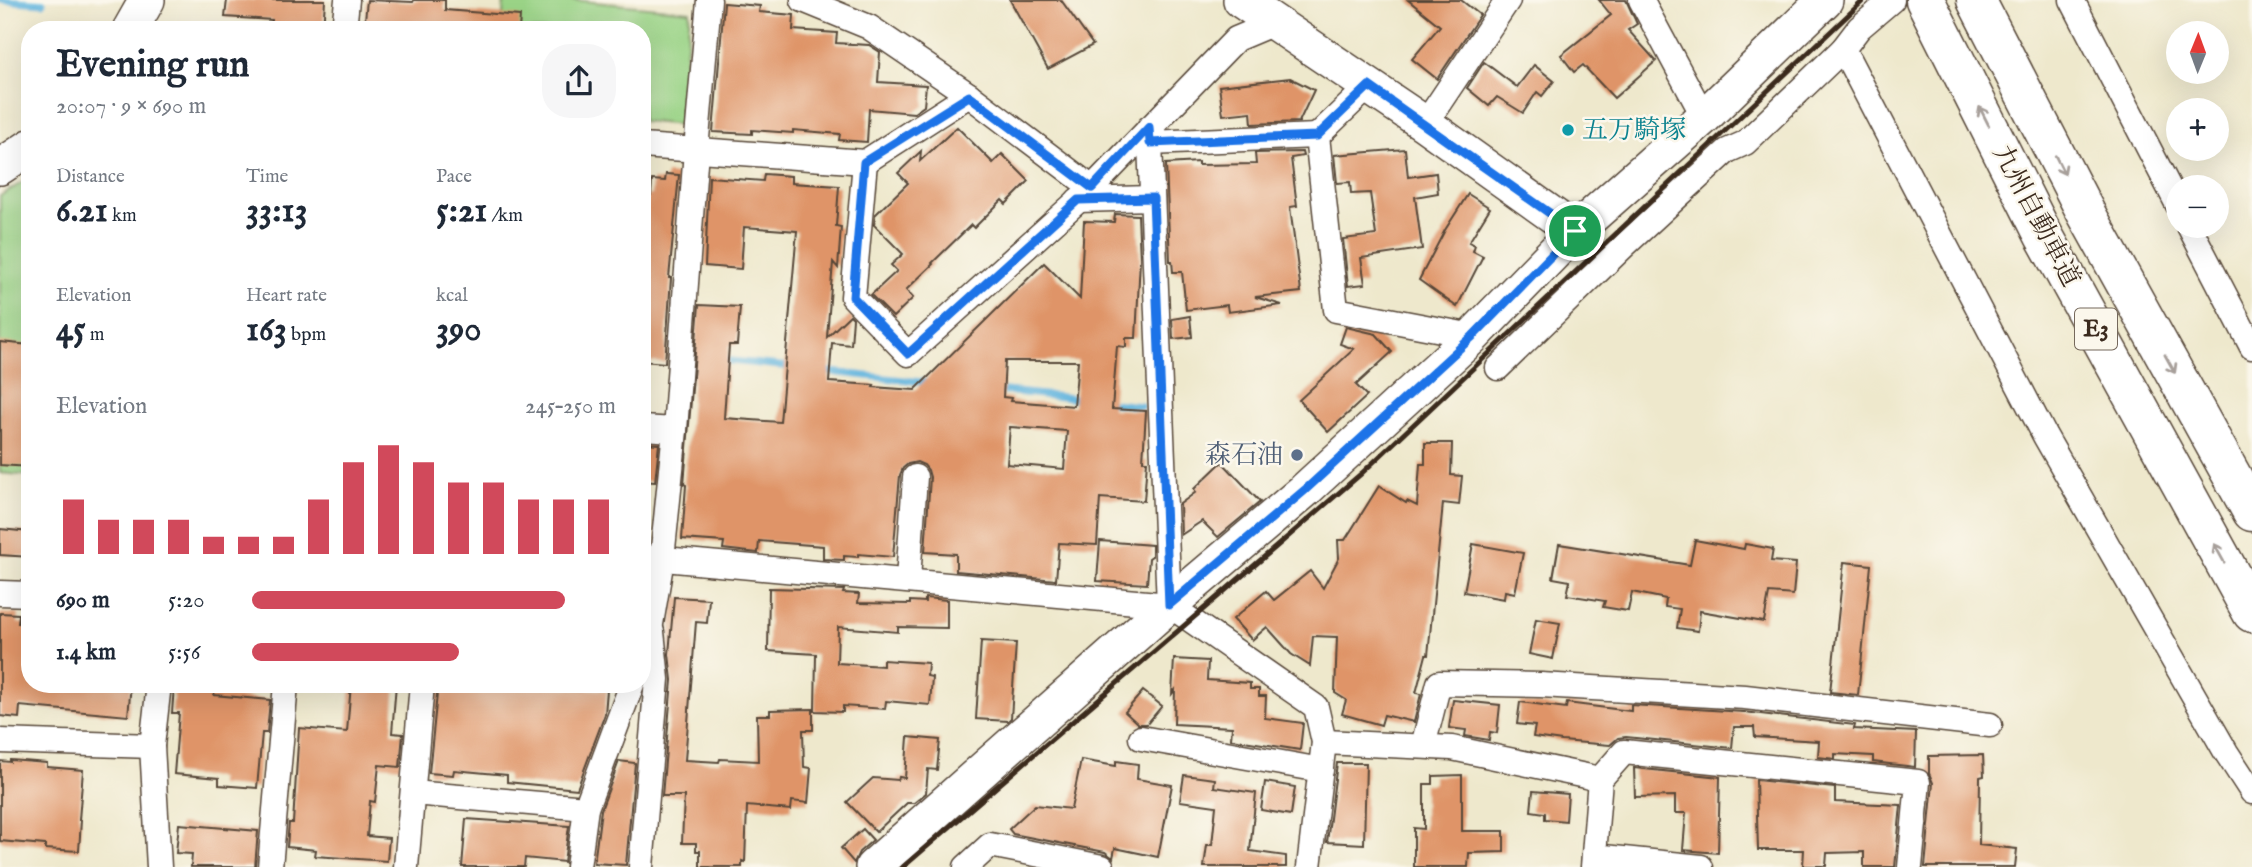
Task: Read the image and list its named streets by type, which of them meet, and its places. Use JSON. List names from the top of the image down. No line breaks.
{"streets":{"highway":["九州自動車道","E3"]},"places":["五万騎塚","森石油"],"north":"top","page":{"map_buttons":["+","−"],"heading":["Evening run","20:07 · 9 × 690 m"],"stats":[["Distance","6.21 km"],["Time","33:13"],["Pace","5:21 /km"],["Elevation","45 m"],["Heart rate","163 bpm"],["kcal","390"]],"chart":["Elevation","245–250 m"],"list":[{"name":"690 m","note":"5:20"},{"name":"1.4 km","note":"5:56"}]}}
